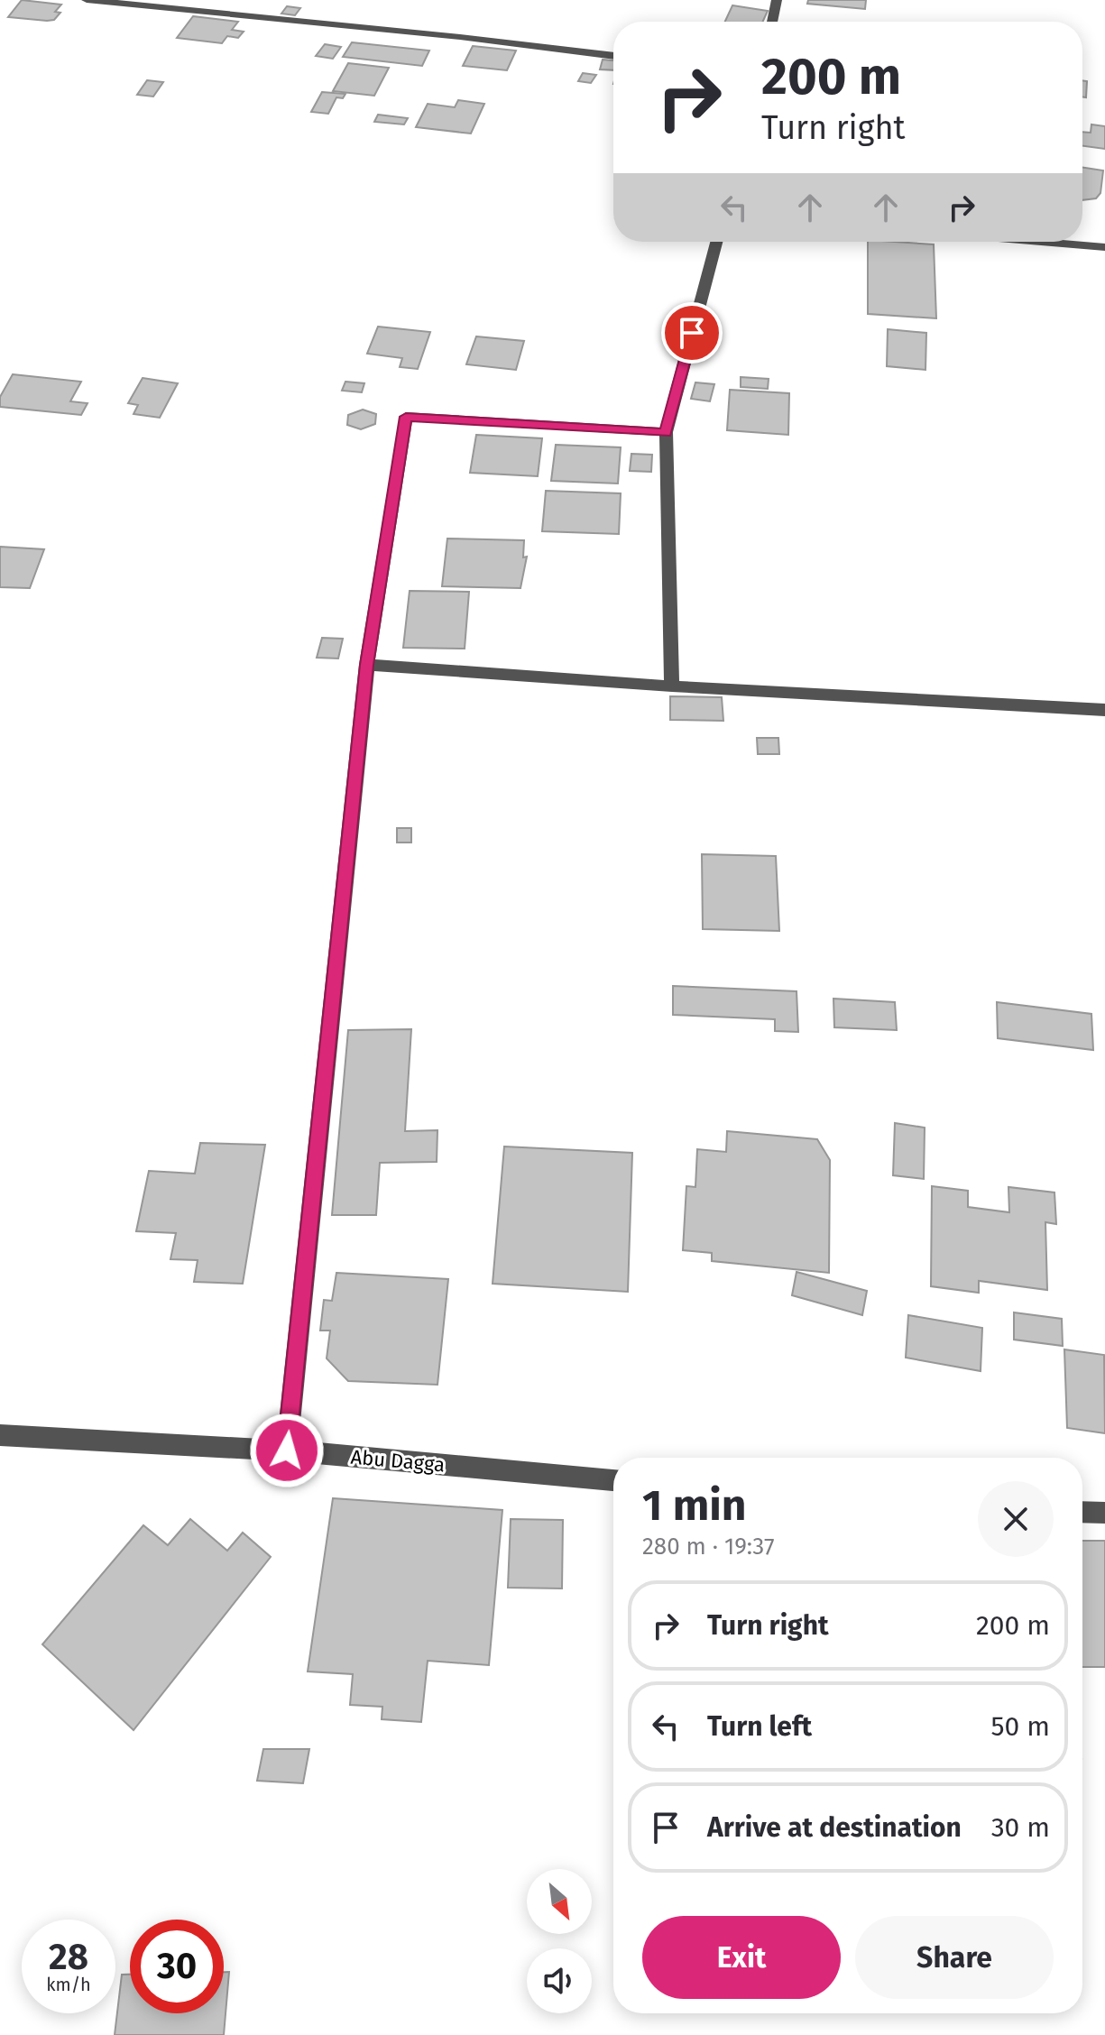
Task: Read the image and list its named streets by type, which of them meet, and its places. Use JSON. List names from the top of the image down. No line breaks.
{"streets":{"street":["Abu Dagga"]},"north":"bottom right","page":{"turn":["200 m","Turn right"],"heading":["1 min","280 m · 19:37"],"list":[{"name":"Turn right","value":"200 m"},{"name":"Turn left","value":"50 m"},{"name":"Arrive at destination","value":"30 m"}],"buttons":["Exit","Share"],"speed":"28 km/h","limit":"30"}}
